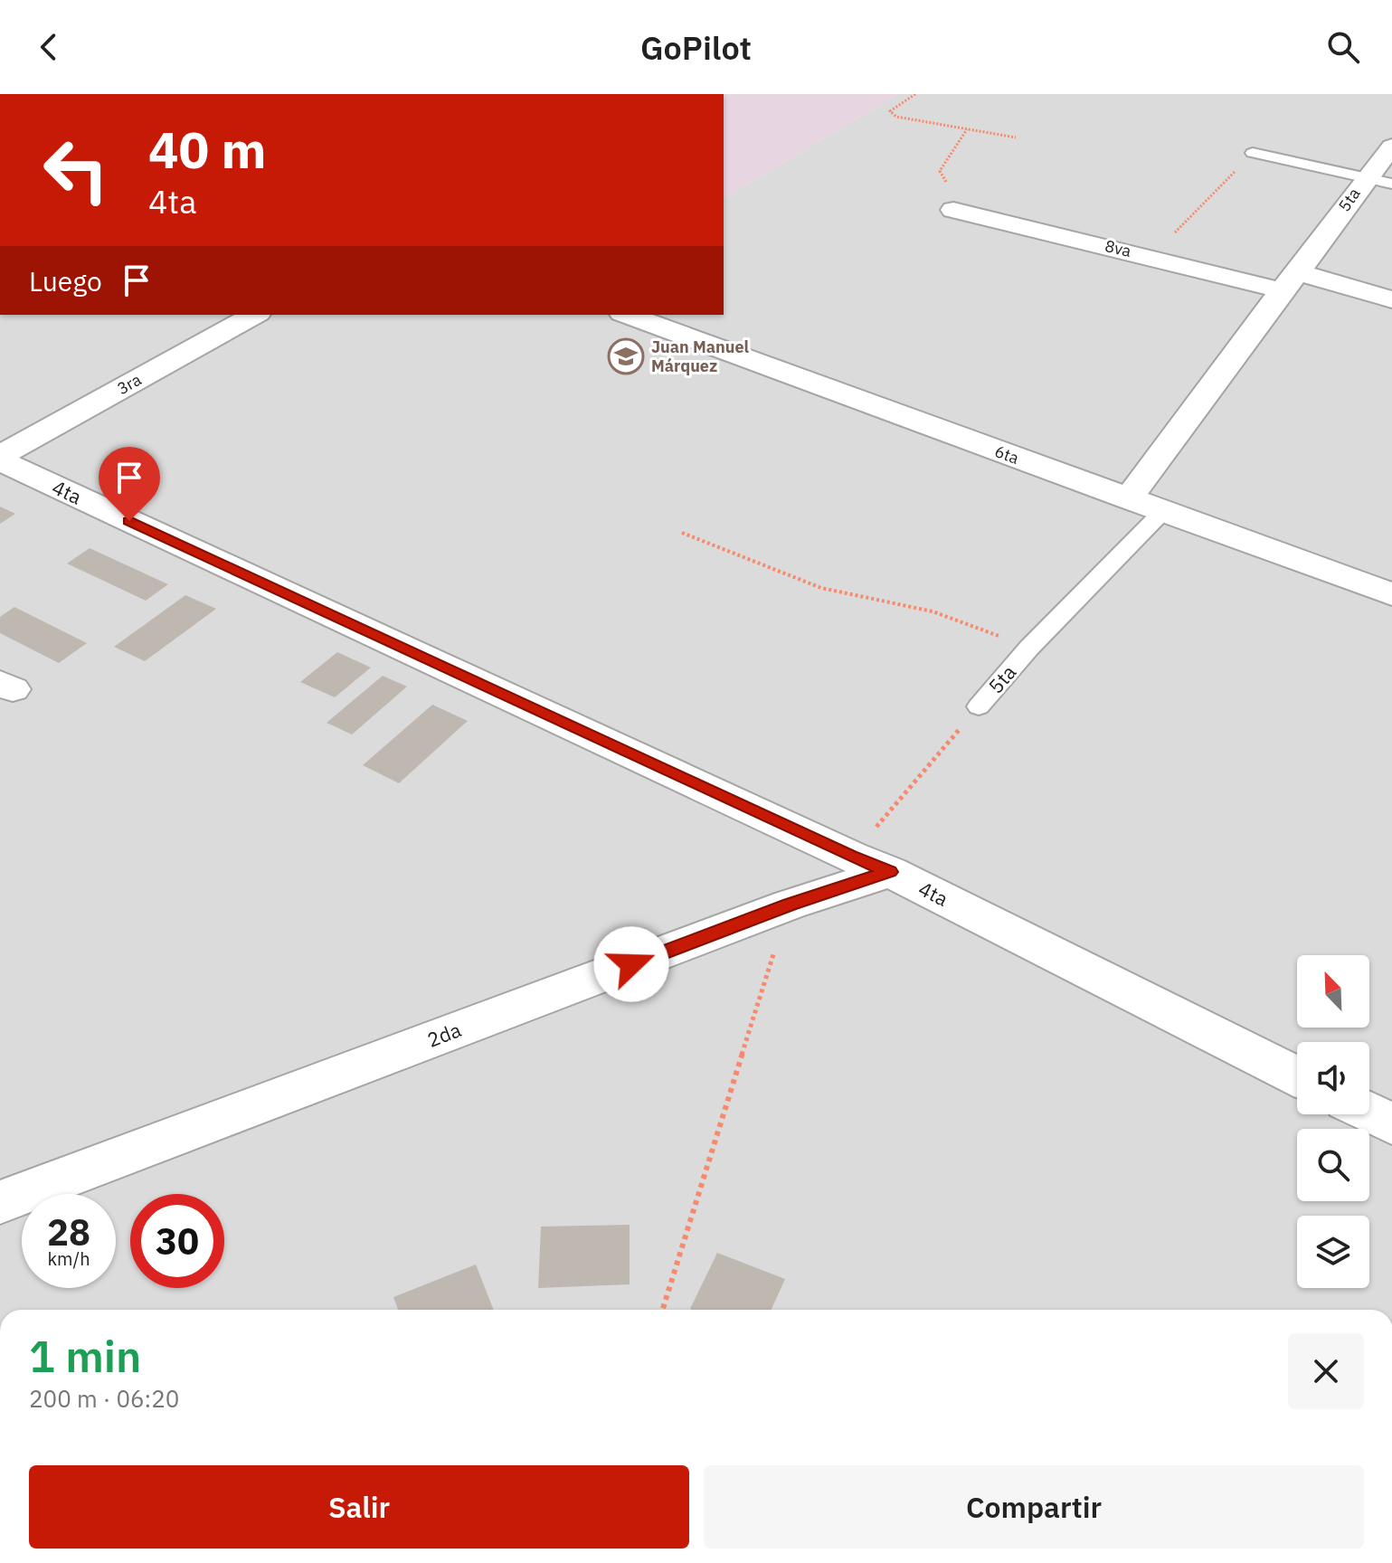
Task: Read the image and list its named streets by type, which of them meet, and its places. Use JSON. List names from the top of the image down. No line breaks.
{"streets":{"street":["5ta","8va","3ra","6ta","4ta","2da"]},"crossings":[["5ta","8va"],["5ta","6ta"],["5ta","4ta"],["5ta","2da"],["3ra","4ta"],["4ta","2da"]],"places":{"school or university":["Juan Manuel Márquez"]},"north":"top left","page":{"header":"GoPilot","turn":["40 m","4ta"],"then":"Luego","speed":"28 km/h","limit":"30","heading":["1 min","200 m · 06:20"],"buttons":["Salir","Compartir"]}}
